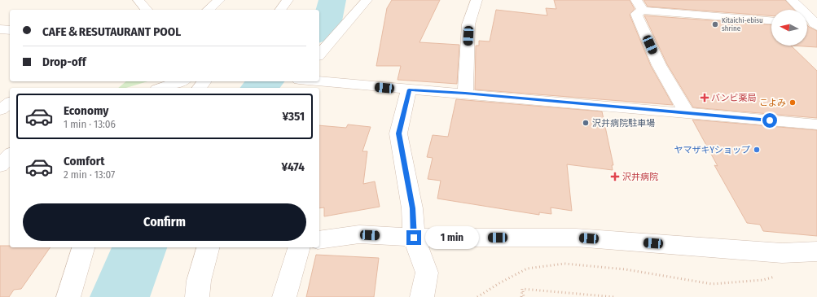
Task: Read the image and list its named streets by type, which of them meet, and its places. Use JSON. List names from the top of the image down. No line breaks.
{"places":{"other":["Kitaichi-ebisu shrine","こよみ","沢井病院駐車場","ヤマザキYショップ"],"health":["バンビ薬局","沢井病院"]},"north":"left","page":{"banner":["CAFE＆RESUTAURANT POOL","Drop-off"],"list":[{"name":"Economy","note":"1 min · 13:06","value":"¥351"},{"name":"Comfort","note":"2 min · 13:07","value":"¥474"}],"buttons":"Confirm","bubble":"1 min"}}
